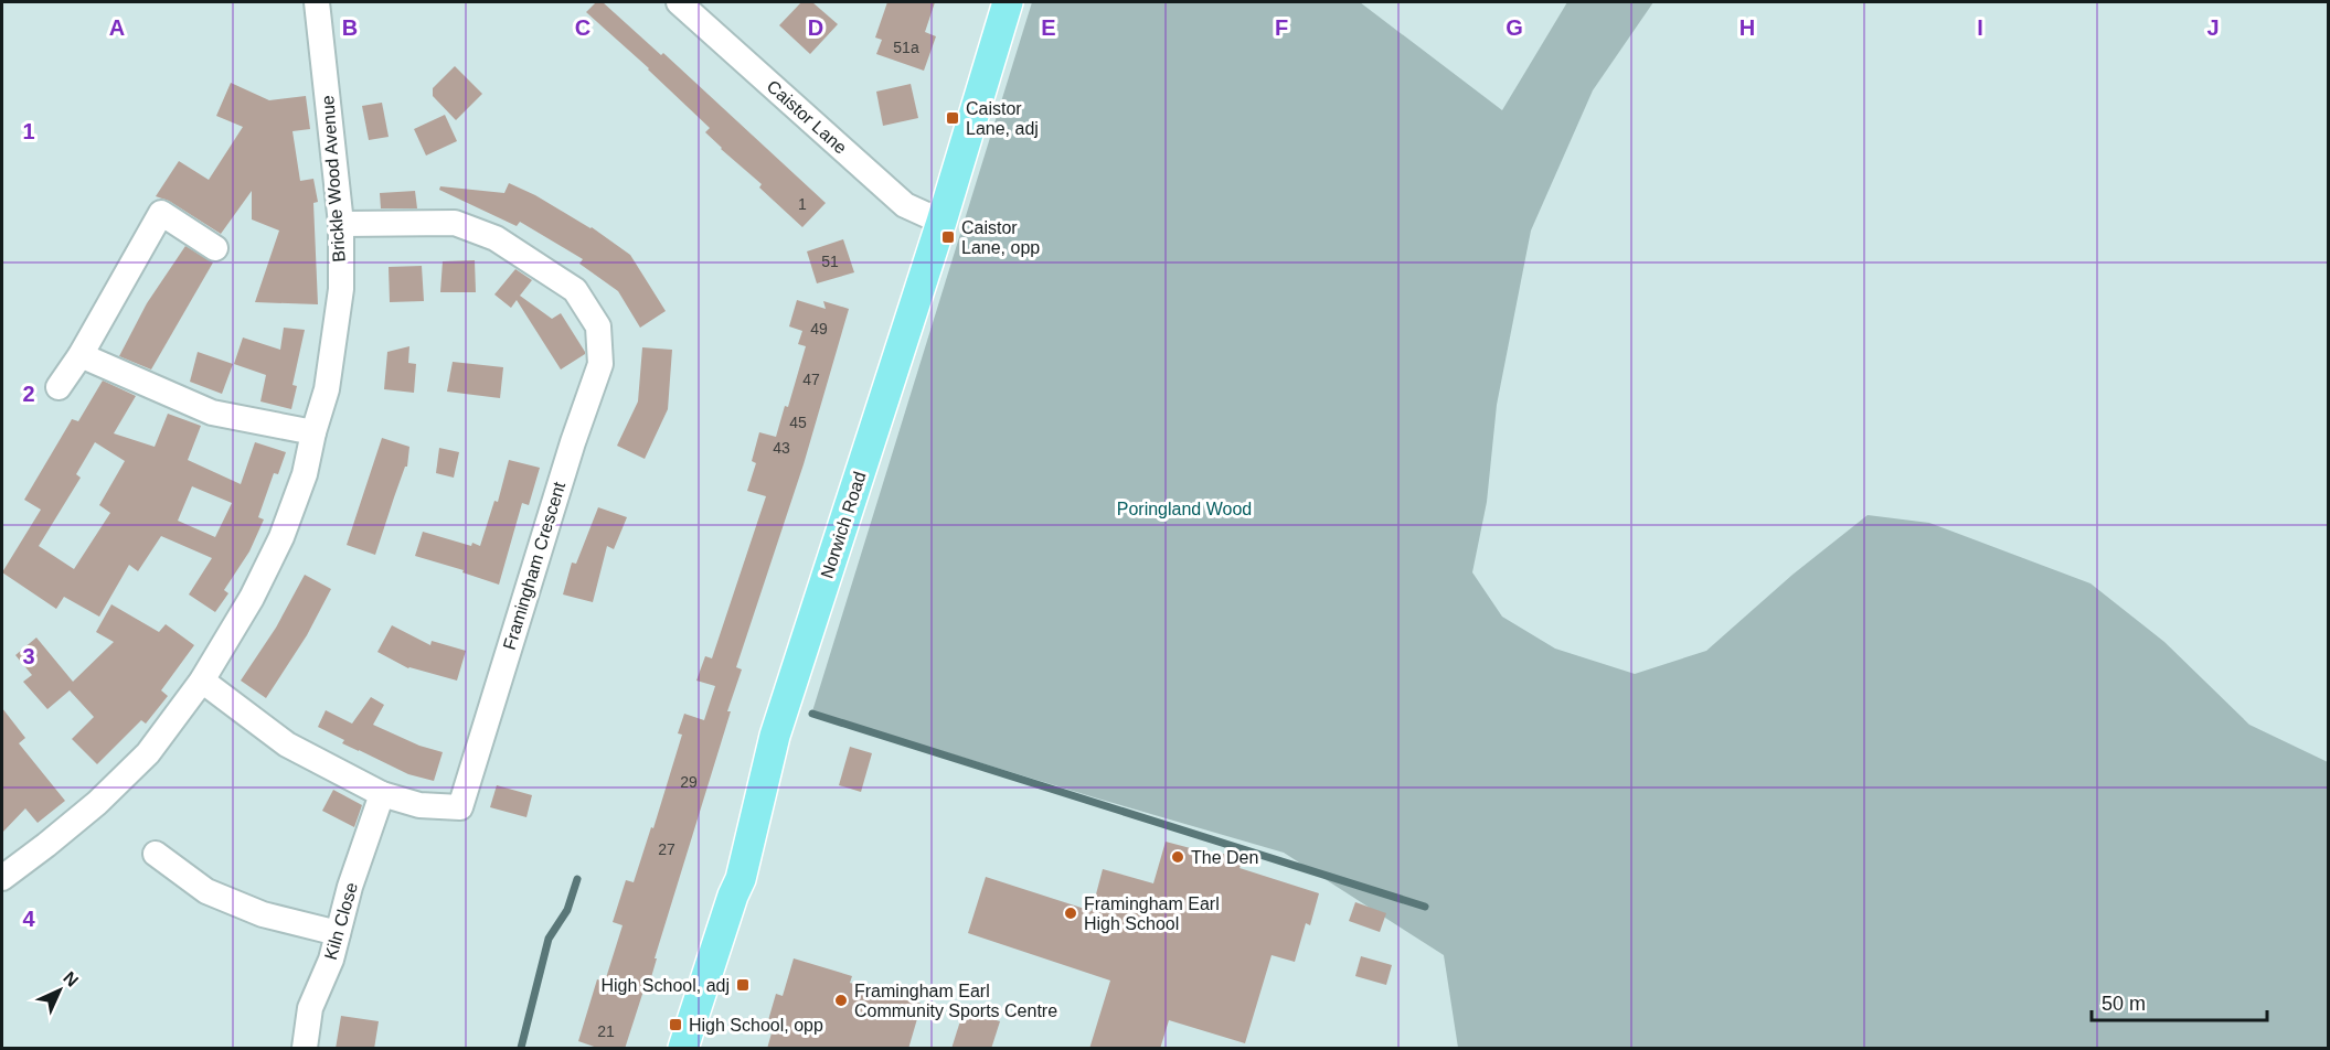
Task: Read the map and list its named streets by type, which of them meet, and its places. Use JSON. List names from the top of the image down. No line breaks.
{"streets":{"main road":["Norwich Road"],"street":["Caistor Lane","Brickle Wood Avenue","Framingham Crescent","Kiln Close"]},"crossings":[["Caistor Lane","Norwich Road"],["Brickle Wood Avenue","Framingham Crescent"],["Framingham Crescent","Kiln Close"]],"parks":["Poringland Wood"],"places":{"transit":["Caistor Lane, adj","Caistor Lane, opp","High School, adj","High School, opp"],"other":["The Den","Framingham Earl High School","Framingham Earl Community Sports Centre"]},"house_numbers":["51a","1","51","49","47","45","43","29","27","21"],"scale_bar":"50 m","north":"top right","grid":{"columns":["A","B","C","D","E","F","G","H","I","J"],"rows":["1","2","3","4"]}}
